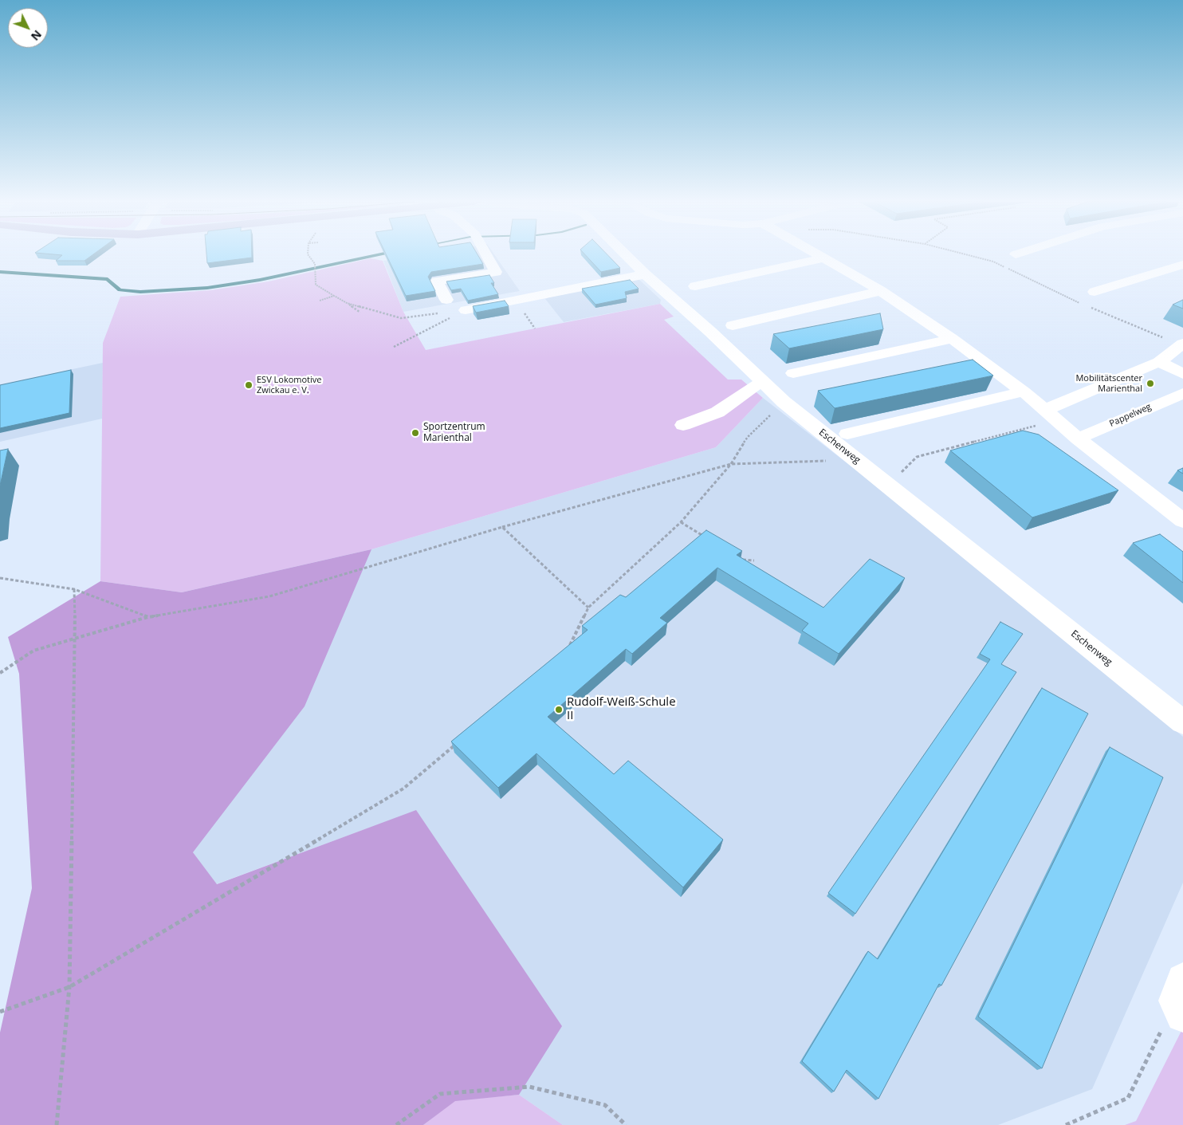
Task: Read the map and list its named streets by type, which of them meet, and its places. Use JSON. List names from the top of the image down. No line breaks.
{"streets":{"street":["Pappelweg","Eschenweg"]},"places":["Mobilitätscenter Marienthal","ESV Lokomotive Zwickau e. V.","Sportzentrum Marienthal","Rudolf-Weiß-Schule II"],"north":"bottom right"}
